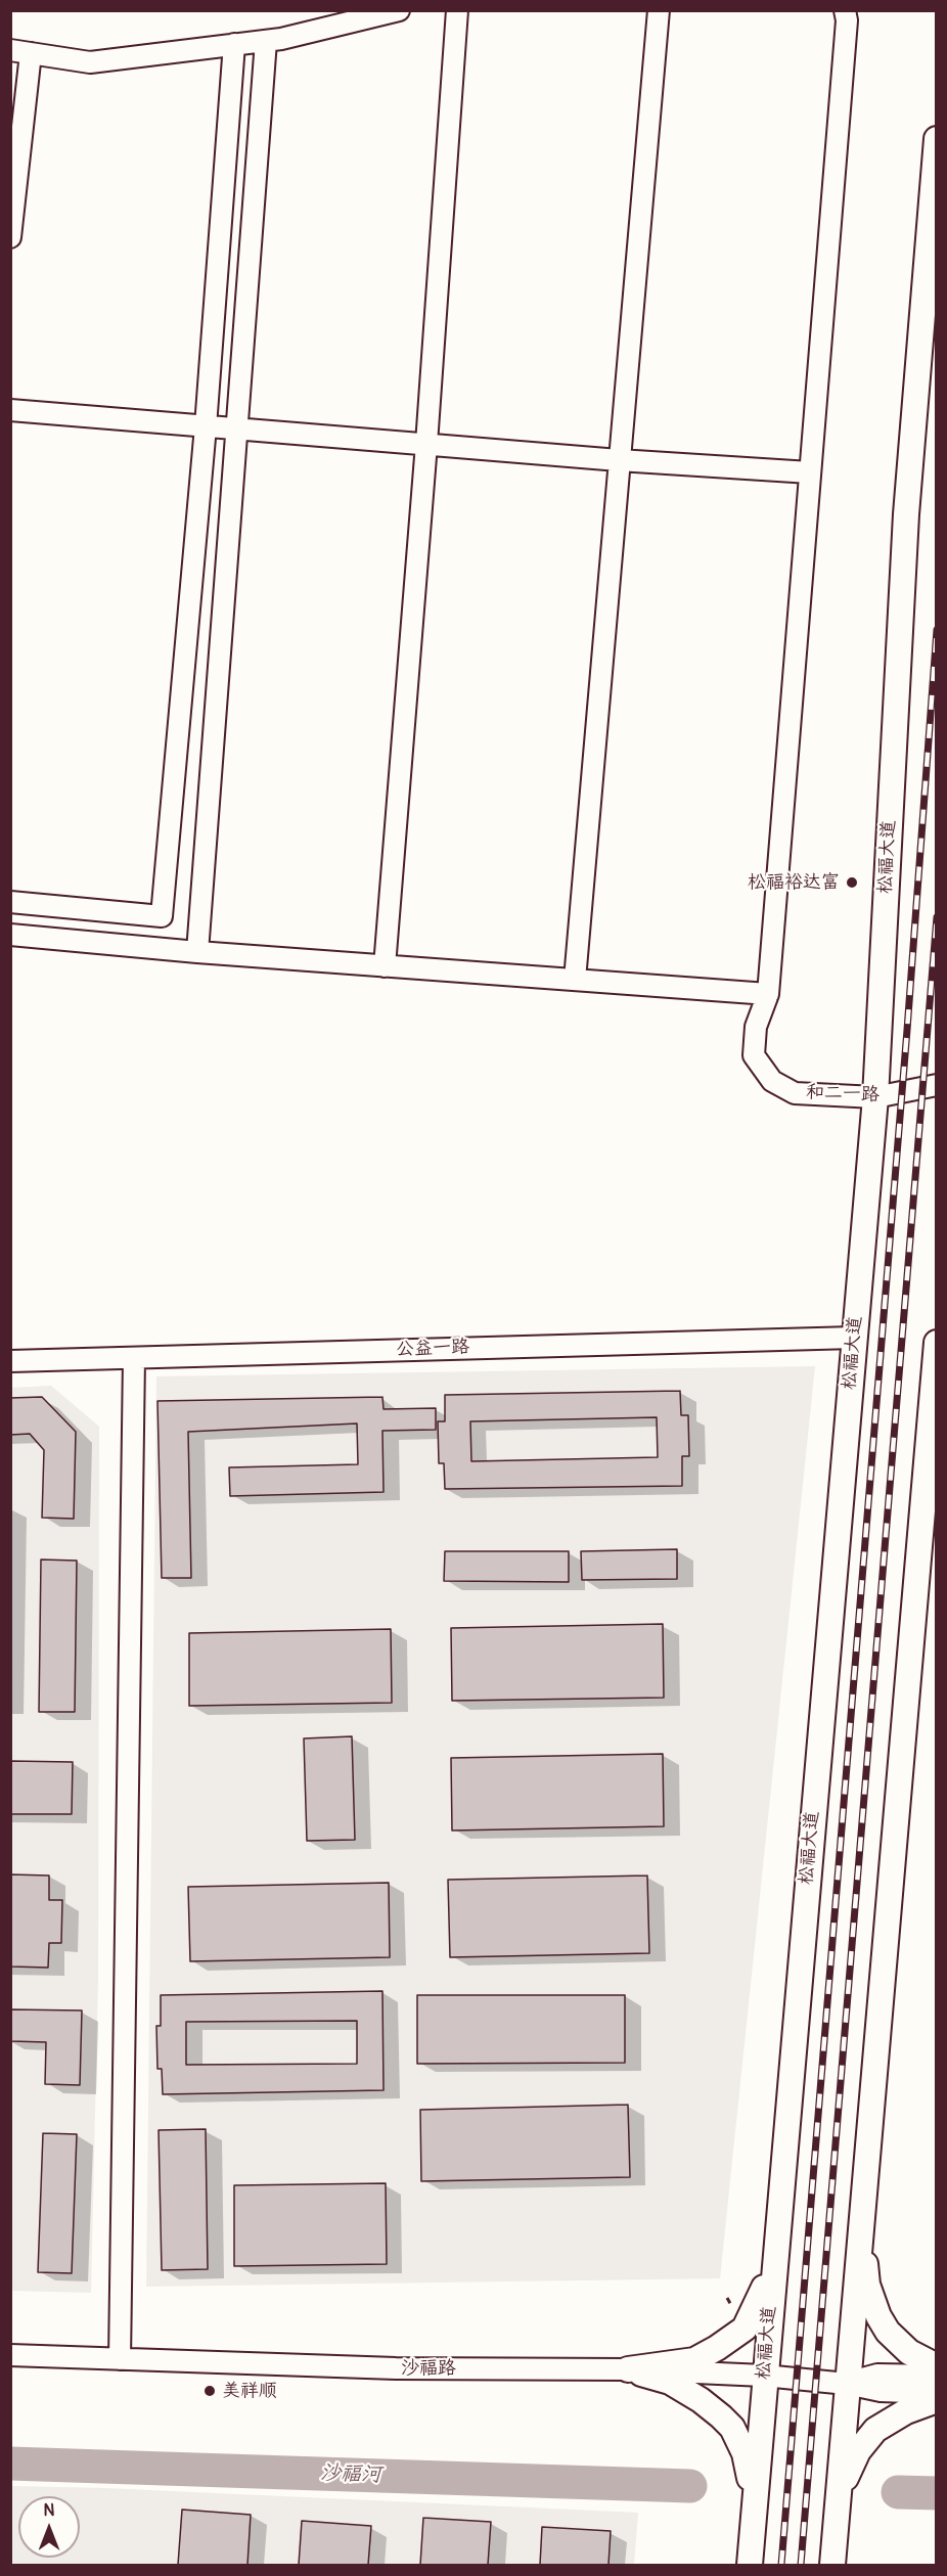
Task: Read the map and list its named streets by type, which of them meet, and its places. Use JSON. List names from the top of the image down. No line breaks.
{"streets":{"main road":["松福大道"],"street":["和二一路","公益一路","沙福路"]},"crossings":[["松福大道","和二一路"],["松福大道","公益一路"],["松福大道","沙福路"]],"water":["沙福河"],"places":["松福裕达富","美祥顺"],"north":"top"}
